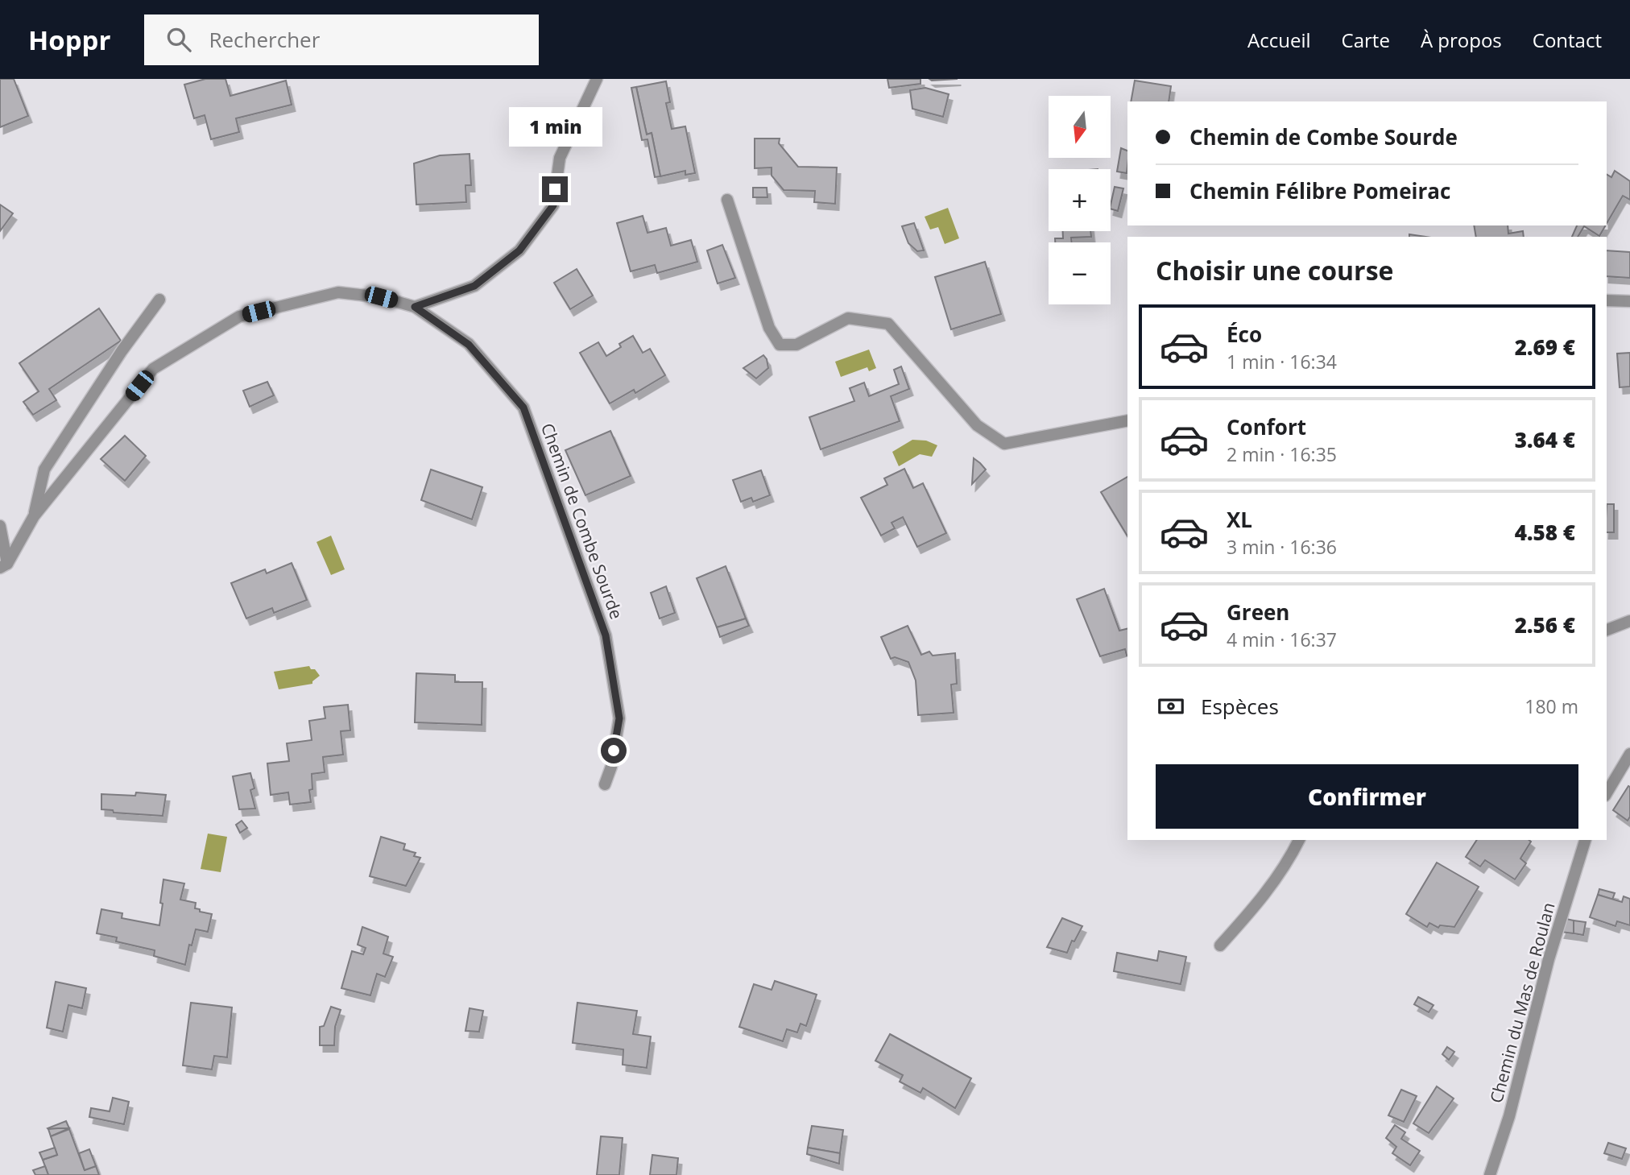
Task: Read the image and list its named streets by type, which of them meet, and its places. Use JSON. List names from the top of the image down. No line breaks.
{"streets":{"street":["Chemin de Combe Sourde","Chemin du Mas de Roulan"]},"north":"bottom","page":{"header":"Hoppr","search":"Rechercher","nav":["Accueil","Carte","À propos","Contact"],"map_buttons":["+","−"],"banner":["Chemin de Combe Sourde","Chemin Félibre Pomeirac"],"bubble":"1 min","heading":"Choisir une course","list":[{"name":"Éco","note":"1 min · 16:34","value":"2.69 €"},{"name":"Confort","note":"2 min · 16:35","value":"3.64 €"},{"name":"XL","note":"3 min · 16:36","value":"4.58 €"},{"name":"Green","note":"4 min · 16:37","value":"2.56 €"}],"pay":["Espèces","180 m"],"buttons":"Confirmer"}}
